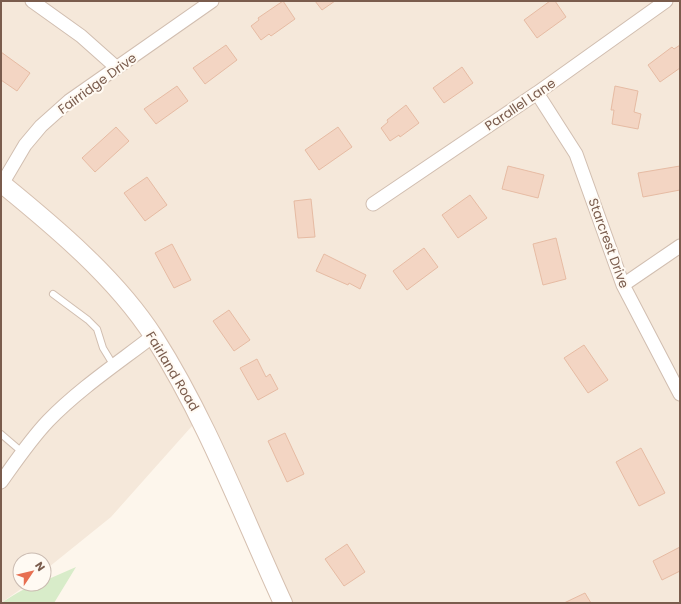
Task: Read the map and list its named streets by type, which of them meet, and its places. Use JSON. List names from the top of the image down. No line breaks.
{"streets":{"main road":["Fairland Road"],"street":["Fairridge Drive","Parallel Lane","Starcrest Drive"]},"crossings":[["Fairridge Drive","Fairland Road"],["Parallel Lane","Starcrest Drive"]],"north":"top right"}
